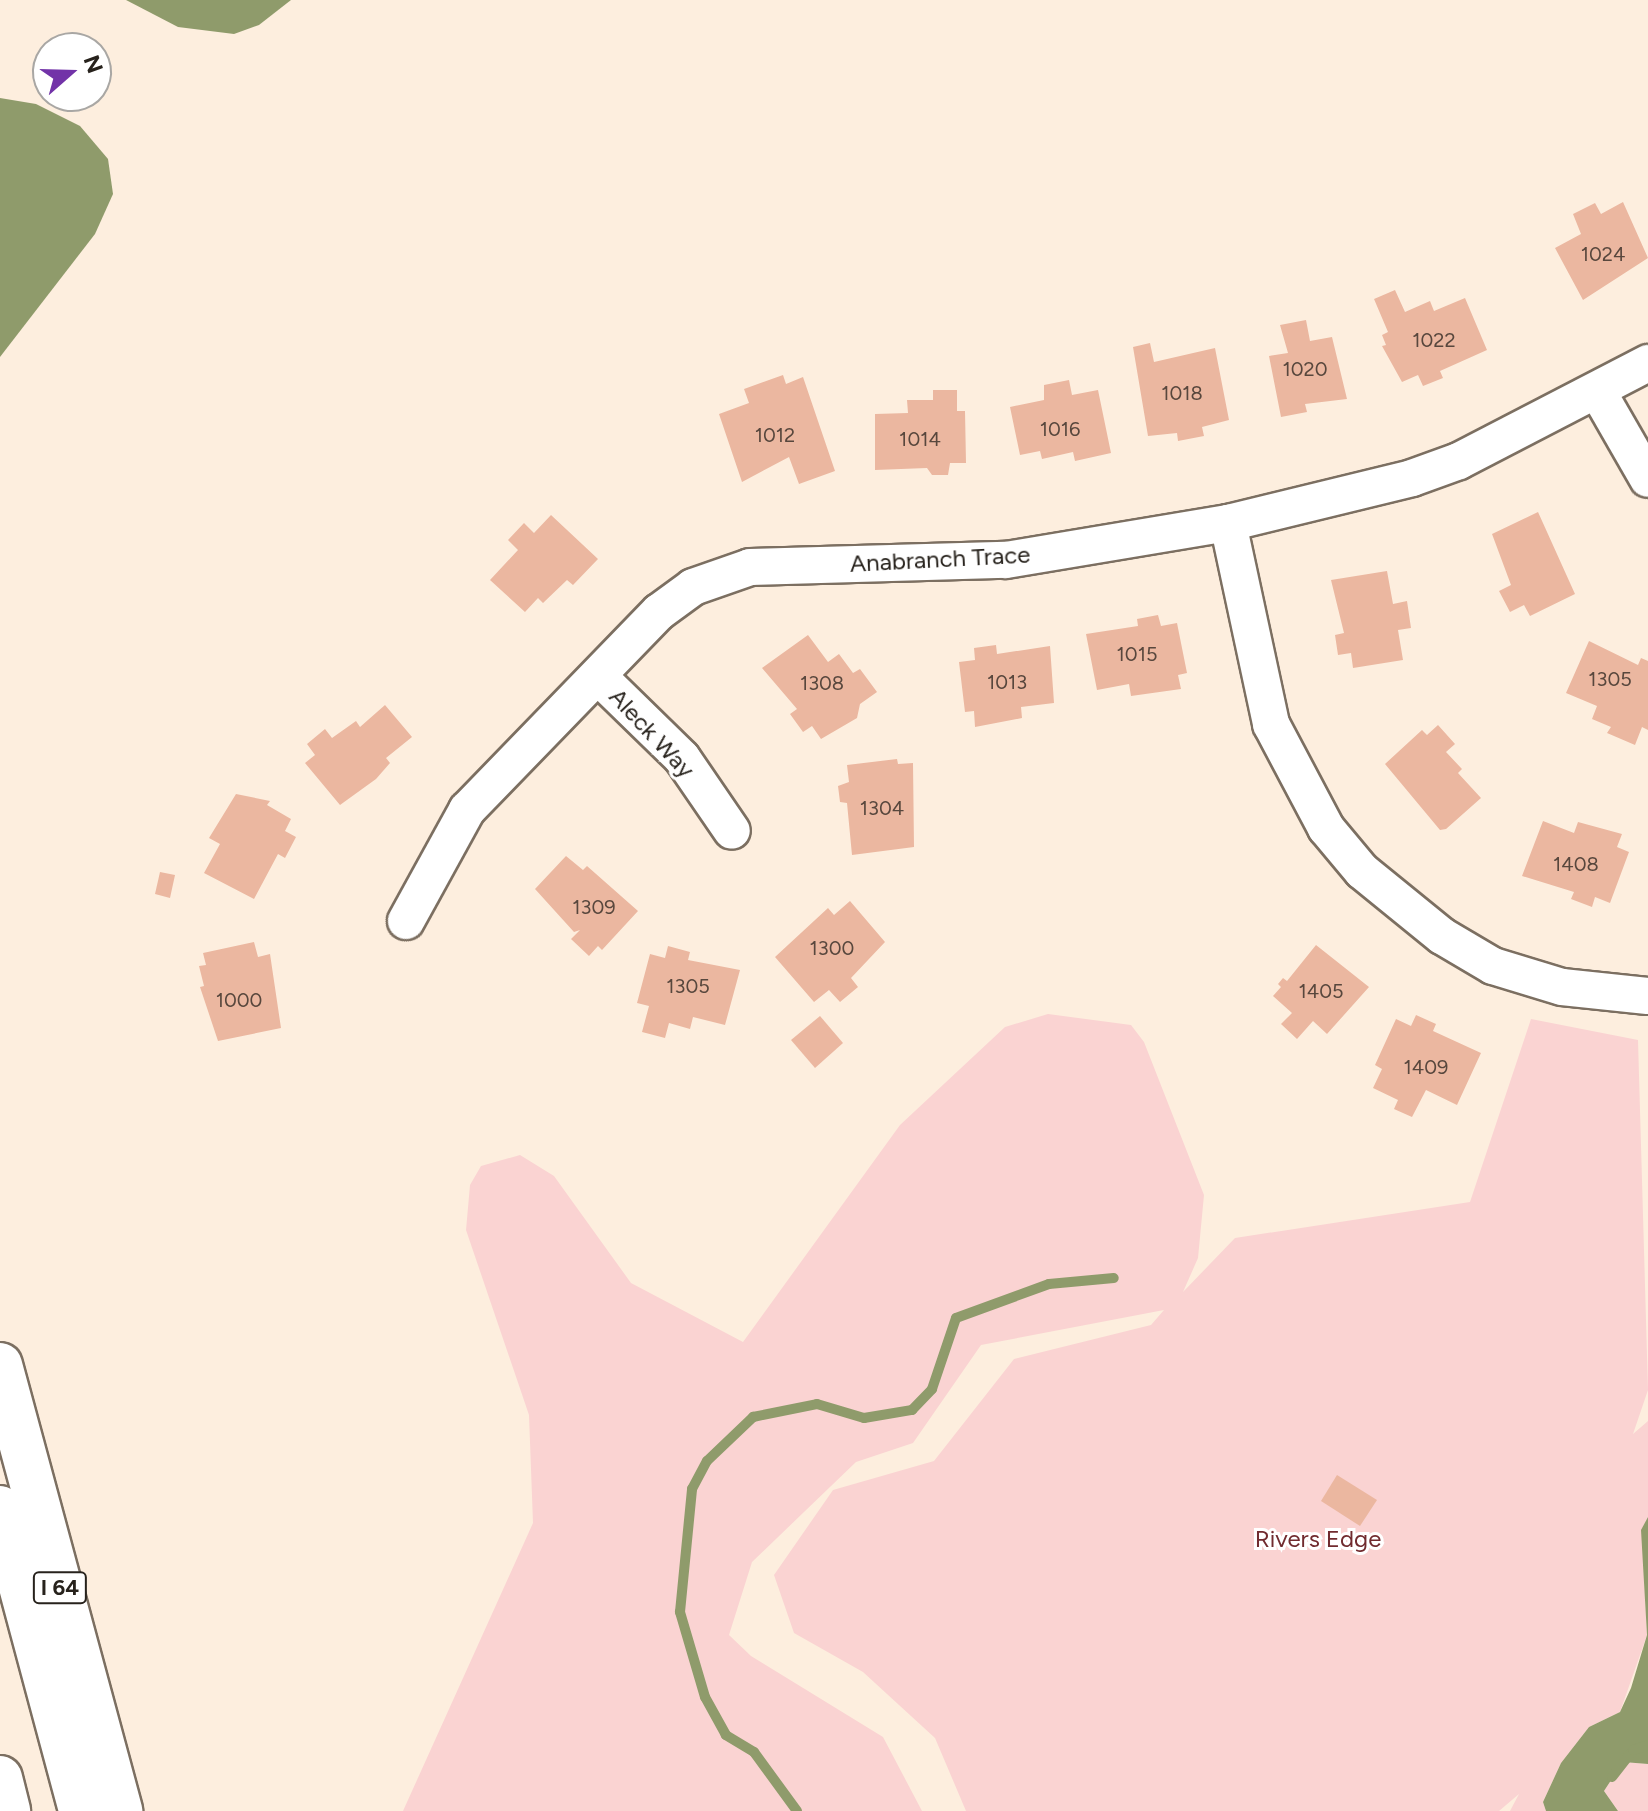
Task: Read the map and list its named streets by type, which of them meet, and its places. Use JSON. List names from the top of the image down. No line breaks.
{"streets":{"highway":["I 64"],"street":["Anabranch Trace","Aleck Way"]},"crossings":[["Anabranch Trace","Aleck Way"]],"parks":["Rivers Edge"],"house_numbers":["1024","1022","1020","1018","1016","1012","1014","1015","1305","1013","1308","1304","1408","1309","1300","1305","1405","1000","1409"],"north":"right"}
